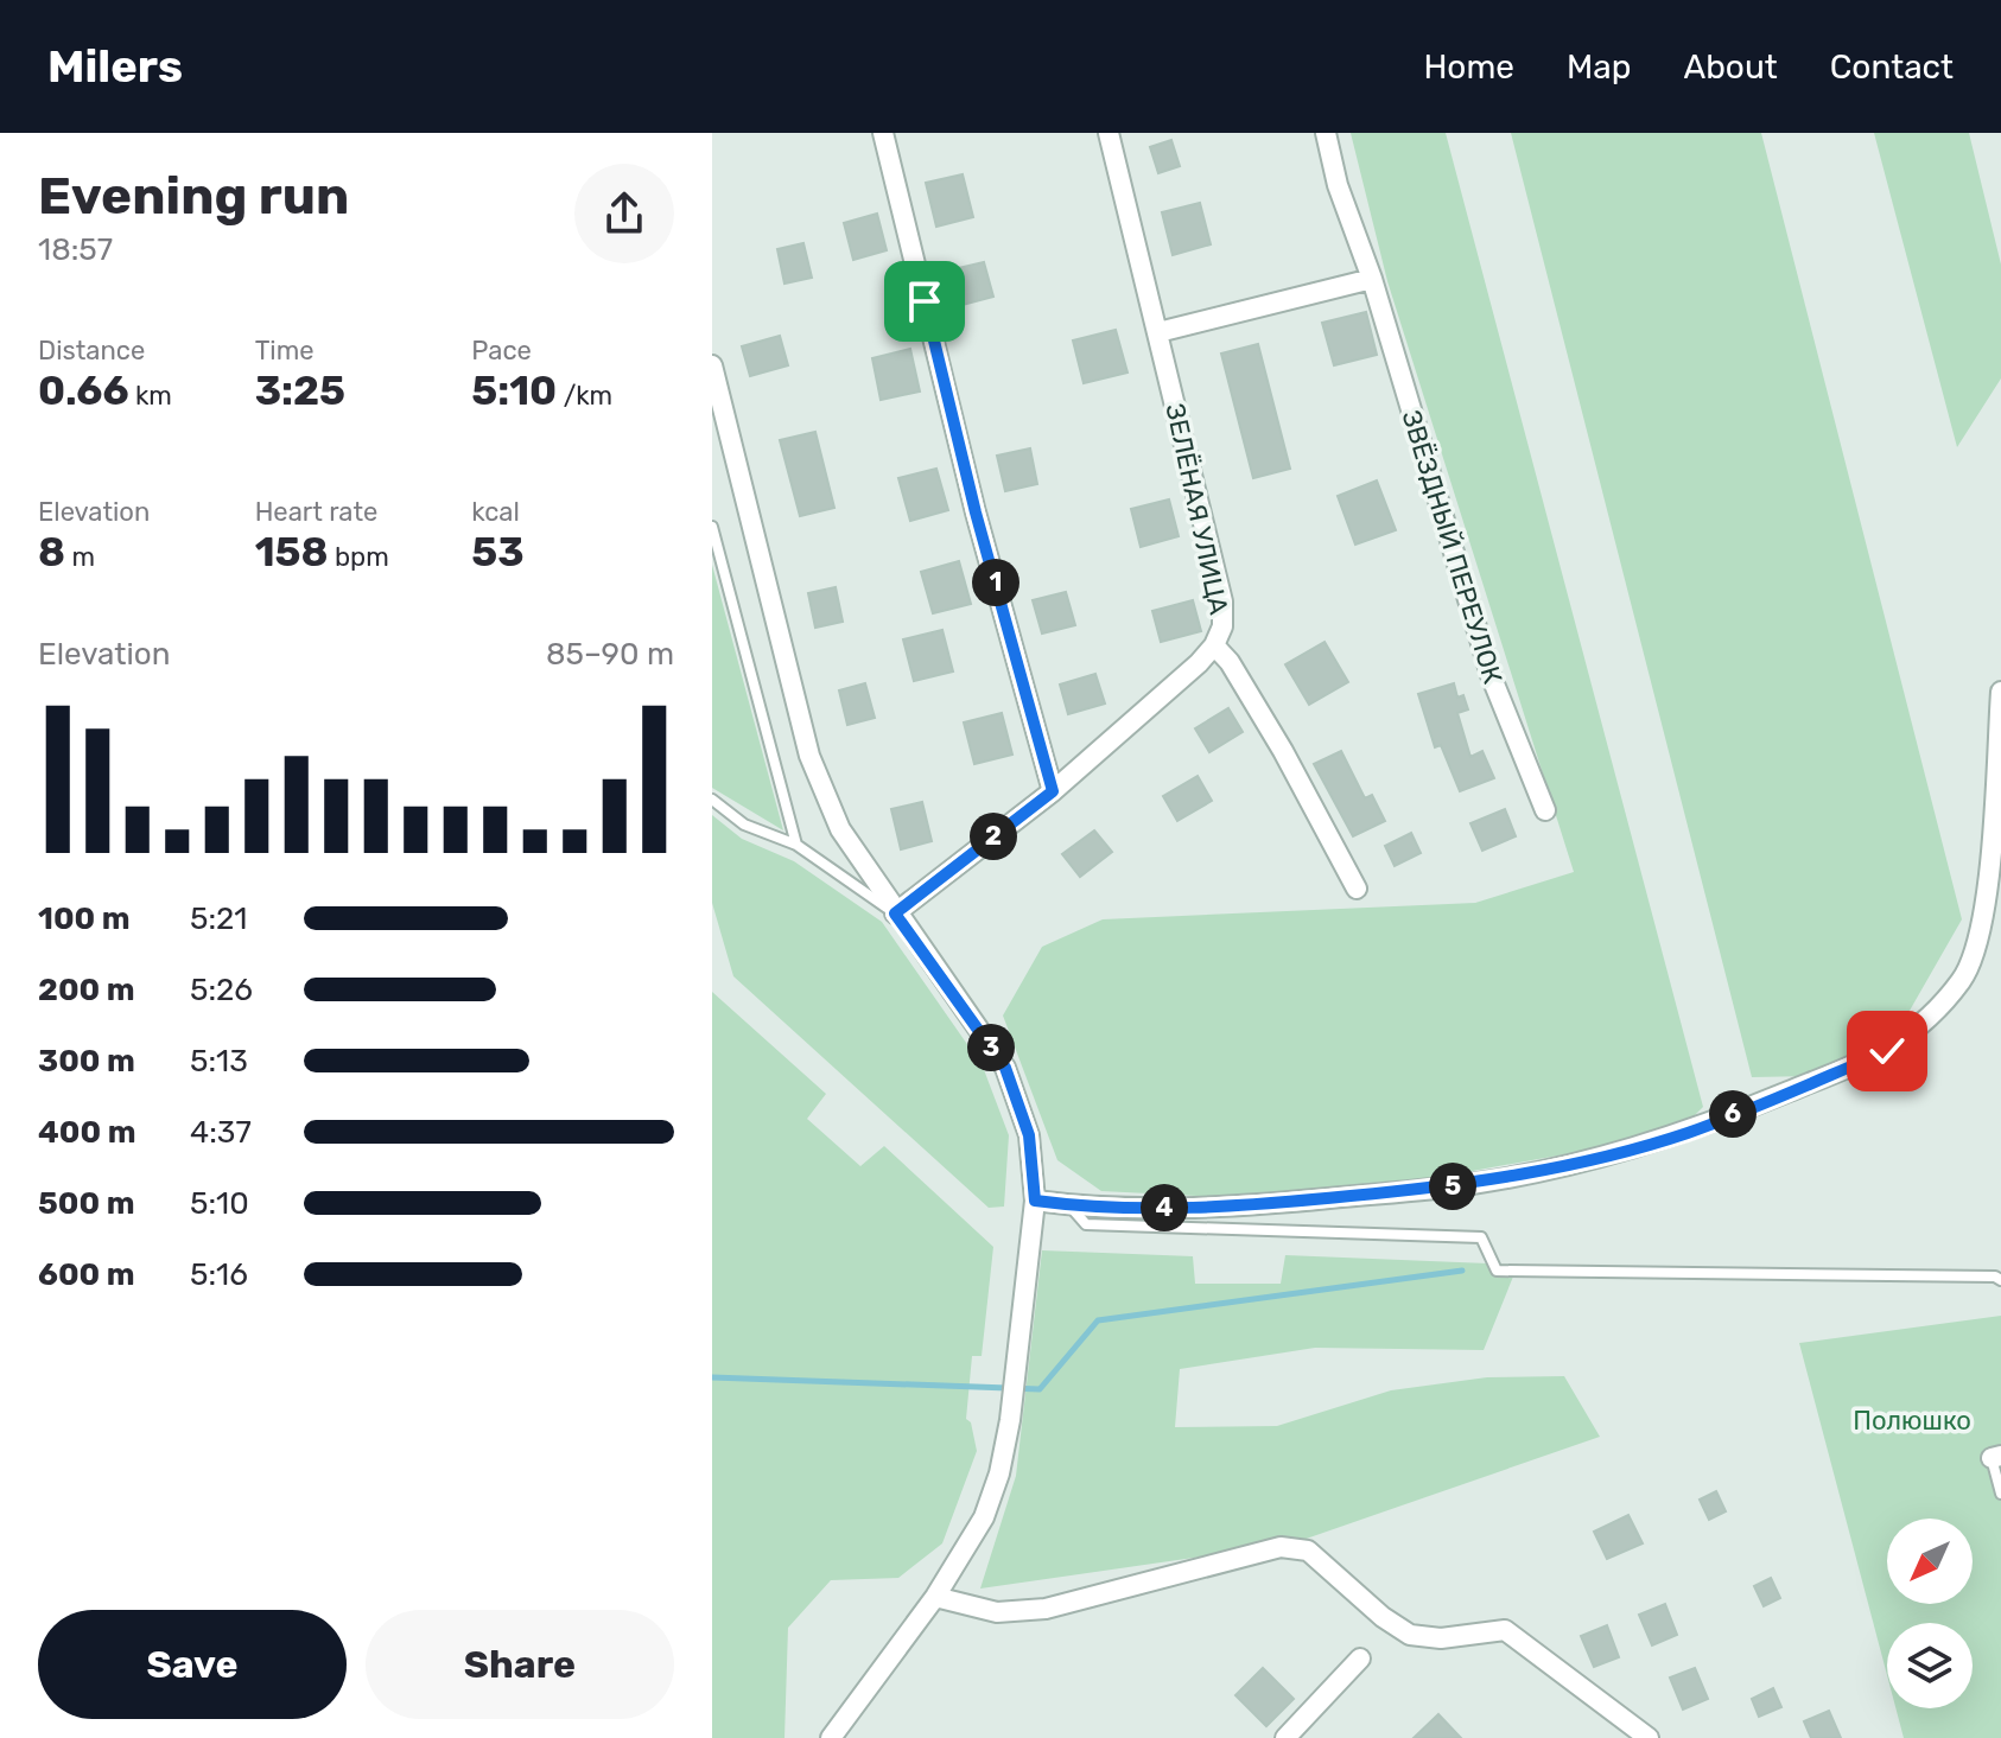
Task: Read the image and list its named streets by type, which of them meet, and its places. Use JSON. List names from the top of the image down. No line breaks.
{"streets":{"street":["ЗЕЛЁНАЯ УЛИЦА","ЗВЁЗДНЫЙ ПЕРЕУЛОК"]},"parks":["Полюшко"],"north":"bottom left","page":{"header":"Milers","nav":["Home","Map","About","Contact"],"heading":["Evening run","18:57"],"stats":[["Distance","0.66 km"],["Time","3:25"],["Pace","5:10 /km"],["Elevation","8 m"],["Heart rate","158 bpm"],["kcal","53"]],"pins":["1","2","3","6","5","4"],"chart":["Elevation","85–90 m"],"list":[{"name":"100 m","note":"5:21"},{"name":"200 m","note":"5:26"},{"name":"300 m","note":"5:13"},{"name":"400 m","note":"4:37"},{"name":"500 m","note":"5:10"},{"name":"600 m","note":"5:16"}],"buttons":["Save","Share"]}}
